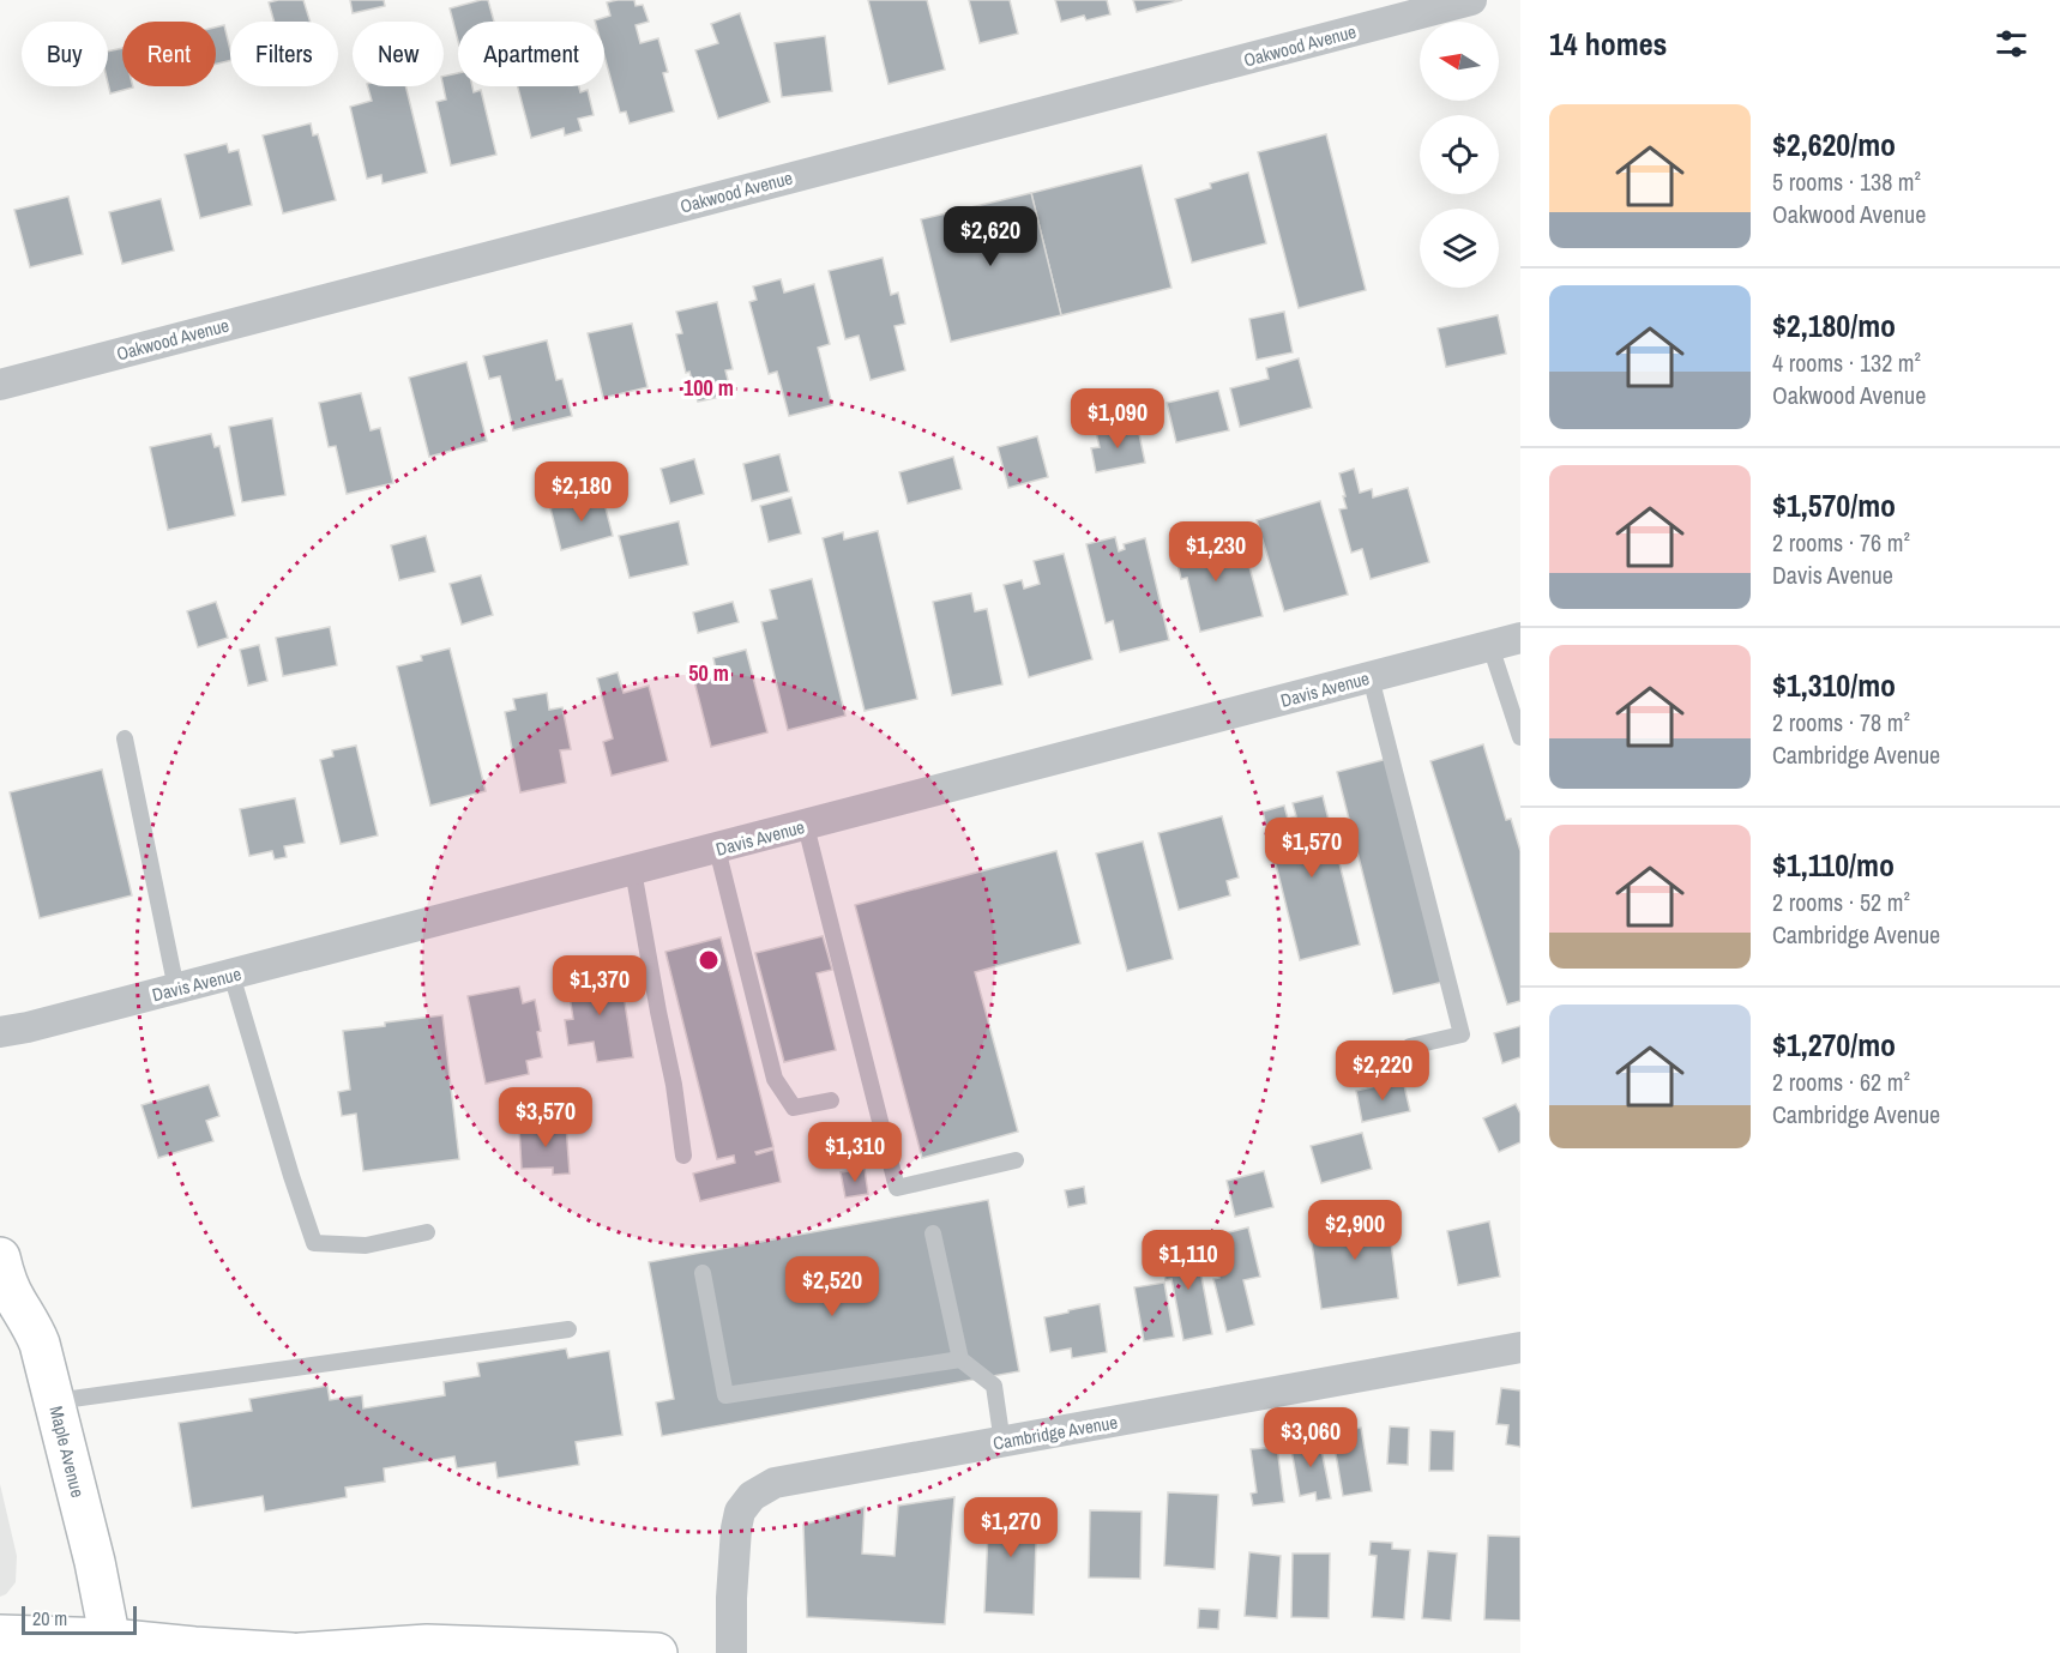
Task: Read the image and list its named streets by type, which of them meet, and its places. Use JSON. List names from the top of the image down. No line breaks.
{"streets":{"street":["Oakwood Avenue","Davis Avenue","Cambridge Avenue","Maple Avenue"]},"scale_bar":"20 m","north":"left","page":{"heading":"14 homes","chip":["Buy","Rent","Filters","New","Apartment"],"list":[{"name":"$2,620/mo","note":"5 rooms · 138 m² · Oakwood Avenue"},{"name":"$2,180/mo","note":"4 rooms · 132 m² · Oakwood Avenue"},{"name":"$1,570/mo","note":"2 rooms · 76 m² · Davis Avenue"},{"name":"$1,310/mo","note":"2 rooms · 78 m² · Cambridge Avenue"},{"name":"$1,110/mo","note":"2 rooms · 52 m² · Cambridge Avenue"},{"name":"$1,270/mo","note":"2 rooms · 62 m² · Cambridge Avenue"}],"price":["$2,620","$1,090","$2,180","$1,230","$1,570","$1,370","$2,220","$3,570","$1,310","$2,900","$1,110","$2,520","$3,060","$1,270"],"scale":"20 m"},"rings":["100 m","50 m"]}
